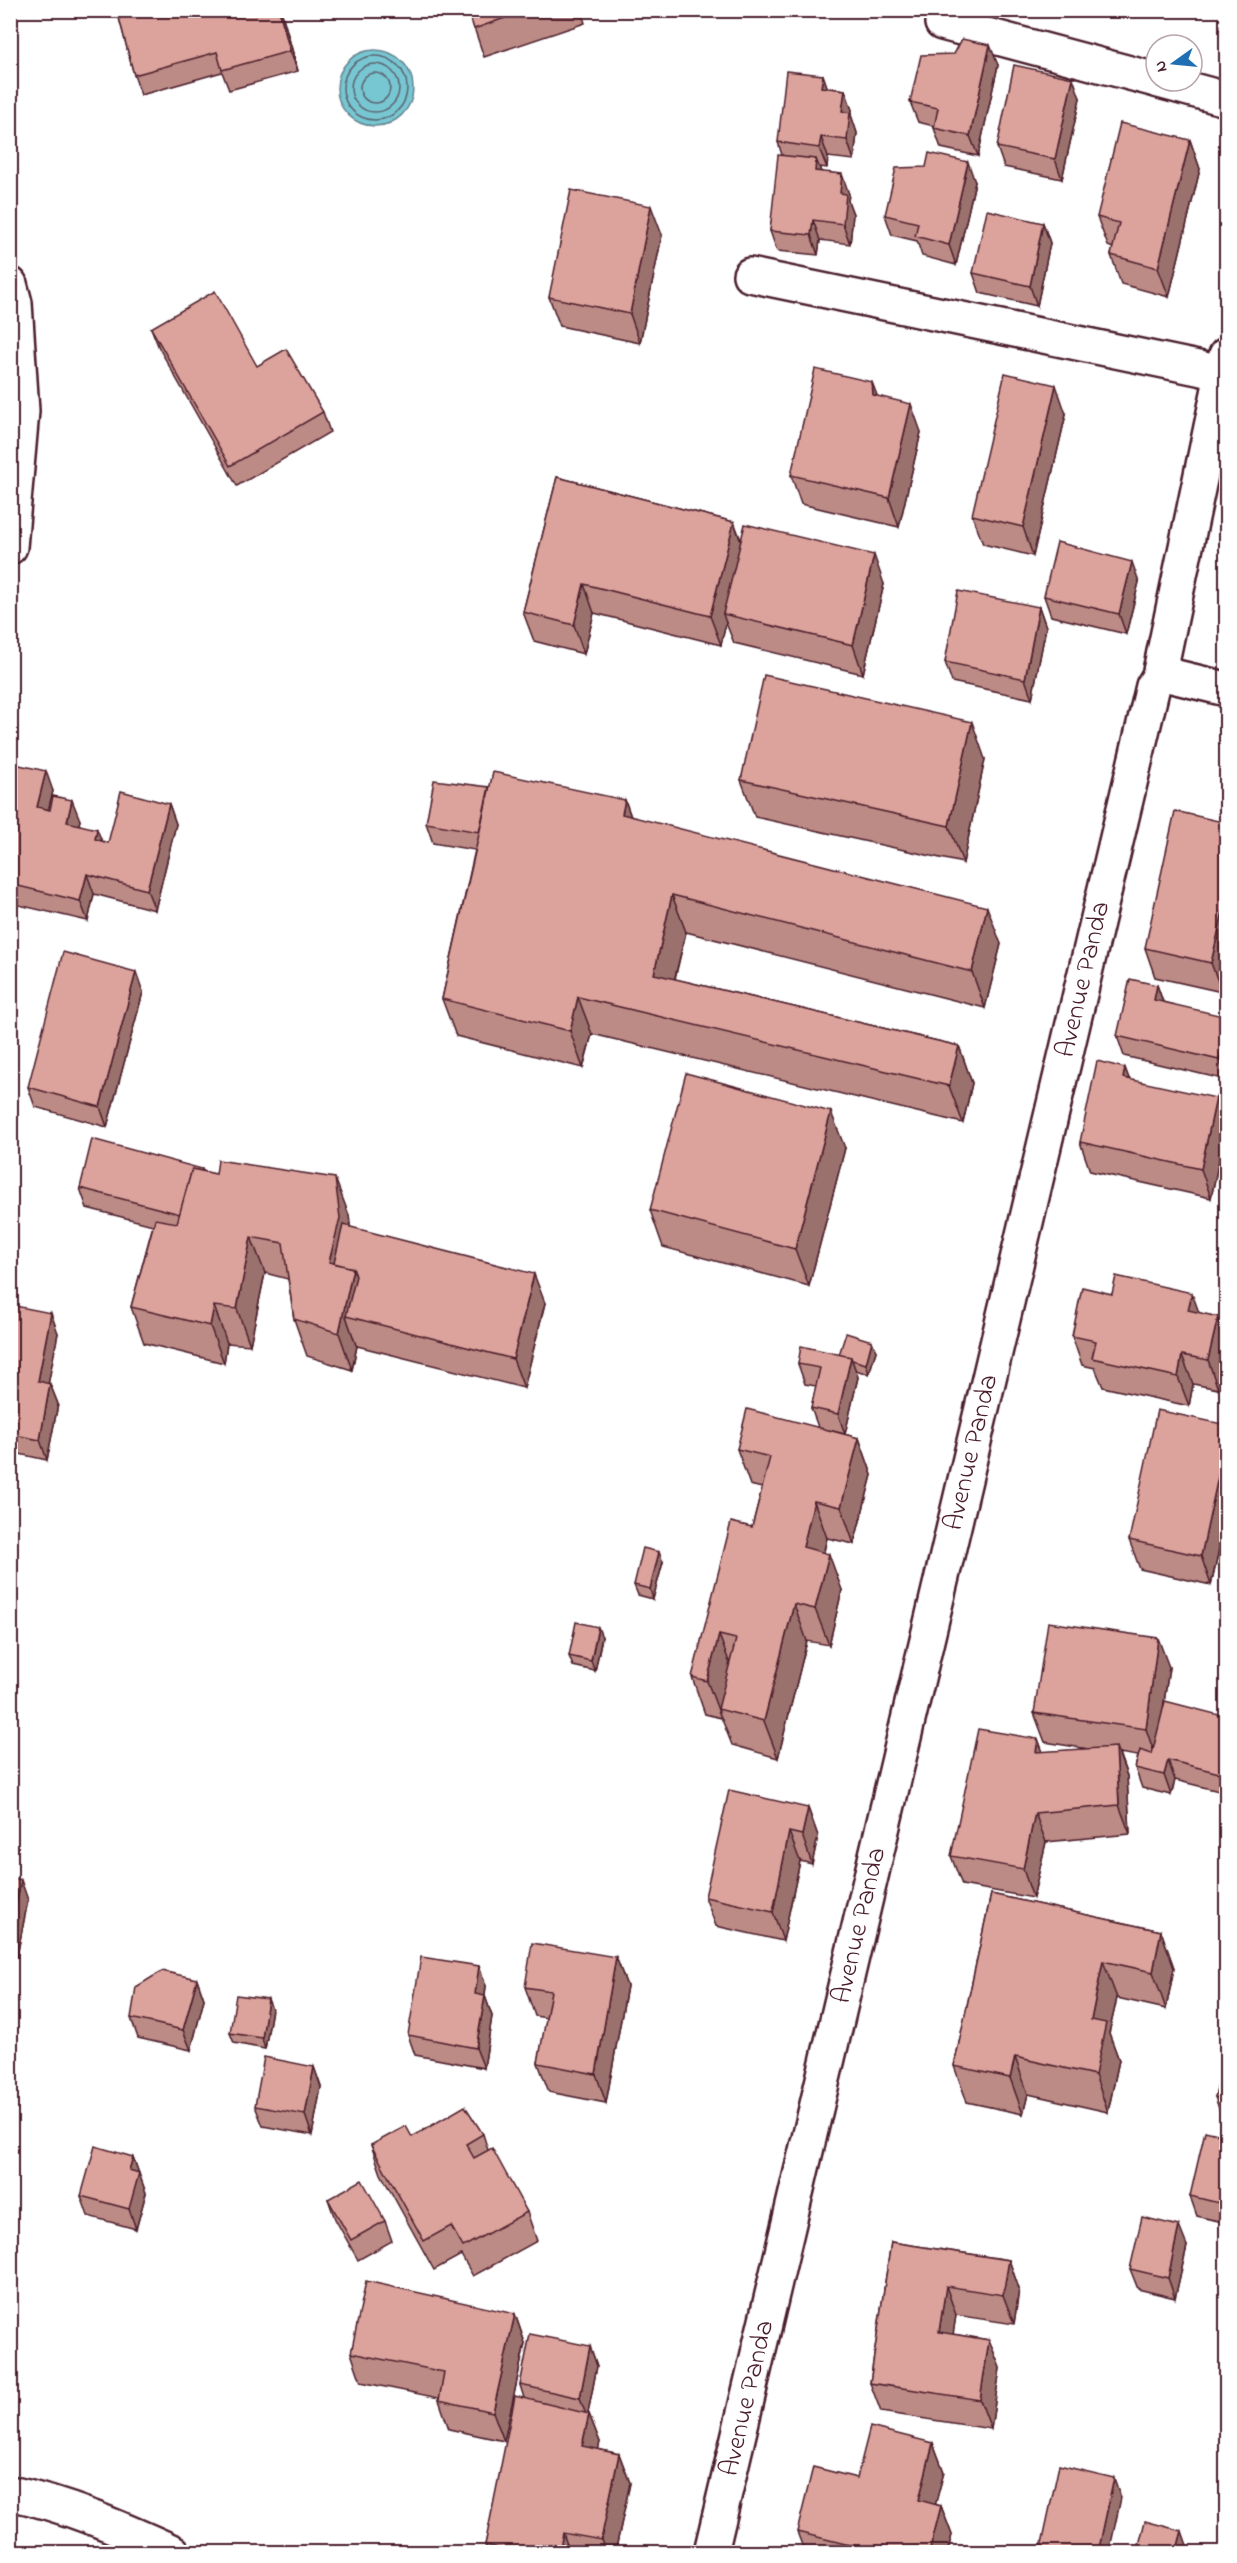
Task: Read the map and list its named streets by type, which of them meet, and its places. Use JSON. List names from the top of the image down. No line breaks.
{"streets":{"street":["Avenue Panda"]},"north":"left"}
